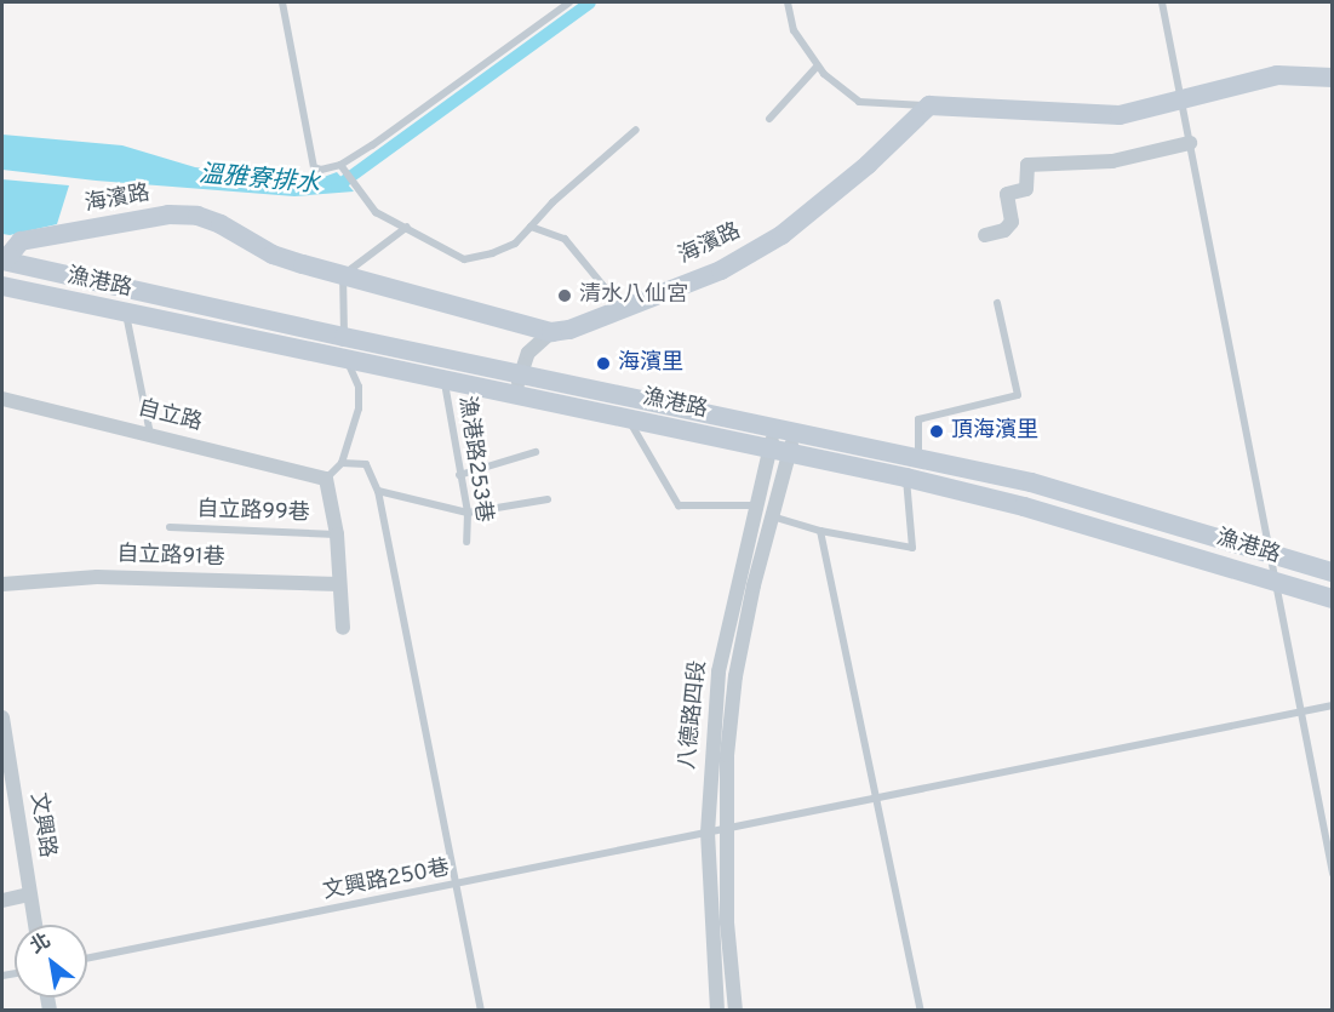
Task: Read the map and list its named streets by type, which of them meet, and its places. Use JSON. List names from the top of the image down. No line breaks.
{"streets":{"street":["海濱路","漁港路","自立路","自立路91巷","八德路四段","文興路"],"lane":["漁港路253巷","自立路99巷","文興路250巷"]},"crossings":[["海濱路","漁港路"],["漁港路","漁港路253巷"],["漁港路","八德路四段"],["八德路四段","文興路250巷"]],"water":["溫雅寮排水"],"places":["清水八仙宮","海濱里","頂海濱里"],"north":"top left"}
